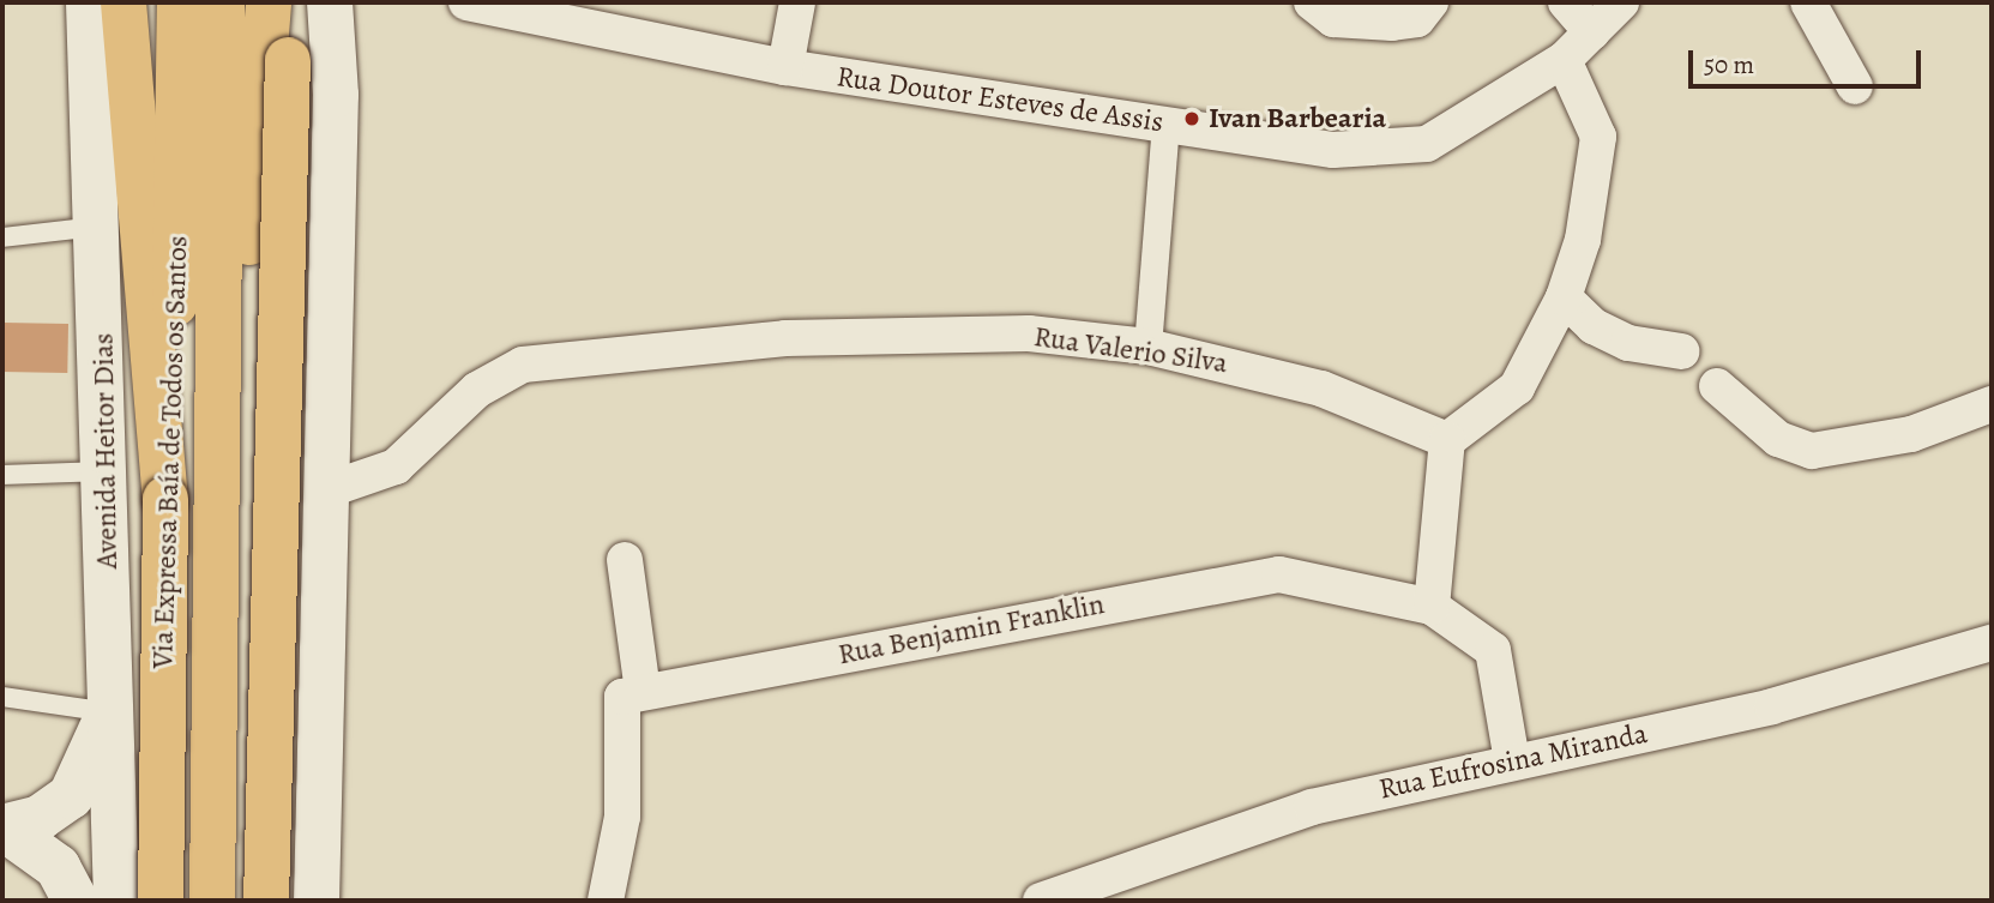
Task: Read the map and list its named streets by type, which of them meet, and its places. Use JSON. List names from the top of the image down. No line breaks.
{"streets":{"main road":["Avenida Heitor Dias","Via Expressa Baía de Todos os Santos"],"street":["Rua Doutor Esteves de Assis","Rua Valerio Silva","Rua Benjamin Franklin","Rua Eufrosina Miranda"]},"crossings":[["Rua Benjamin Franklin","Rua Eufrosina Miranda"]],"places":["Ivan Barbearia"],"scale_bar":"50 m"}
